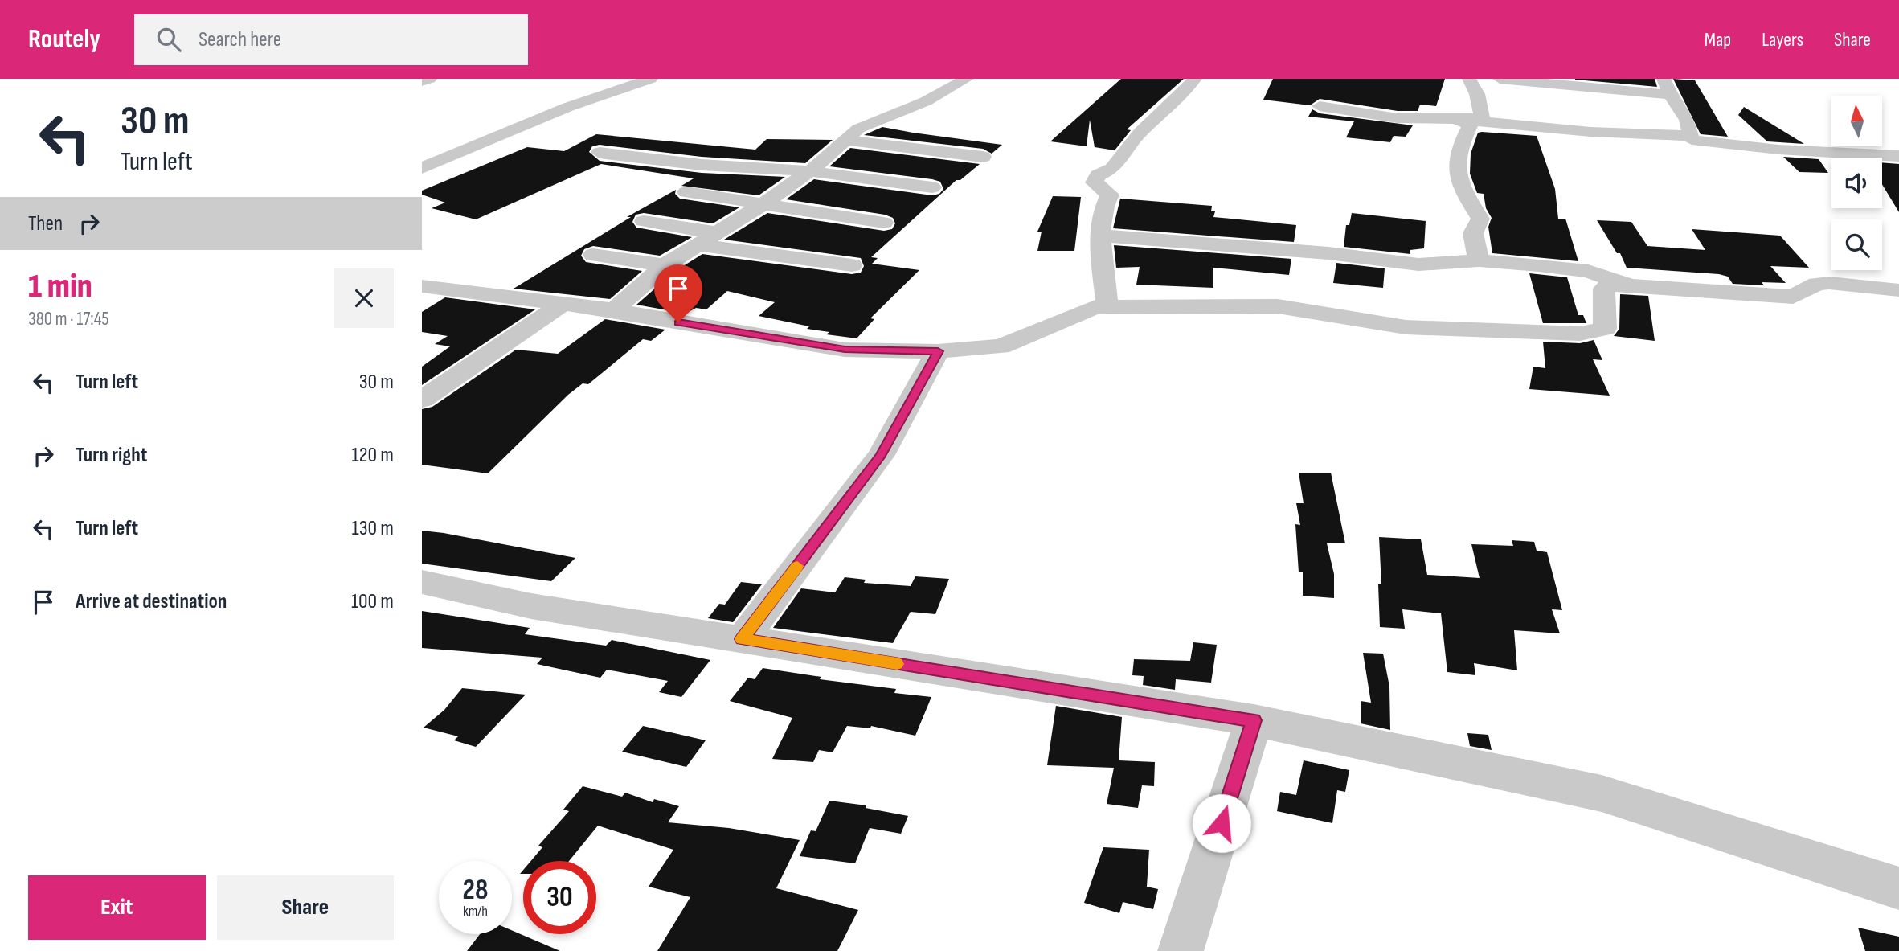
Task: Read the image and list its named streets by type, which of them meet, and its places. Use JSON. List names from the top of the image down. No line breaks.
{"north":"top","page":{"header":"Routely","search":"Search here","nav":["Map","Layers","Share"],"turn":["30 m","Turn left"],"then":"Then","heading":["1 min","380 m · 17:45"],"list":[{"name":"Turn left","value":"30 m"},{"name":"Turn right","value":"120 m"},{"name":"Turn left","value":"130 m"},{"name":"Arrive at destination","value":"100 m"}],"speed":"28 km/h","limit":"30","buttons":["Exit","Share"]}}
